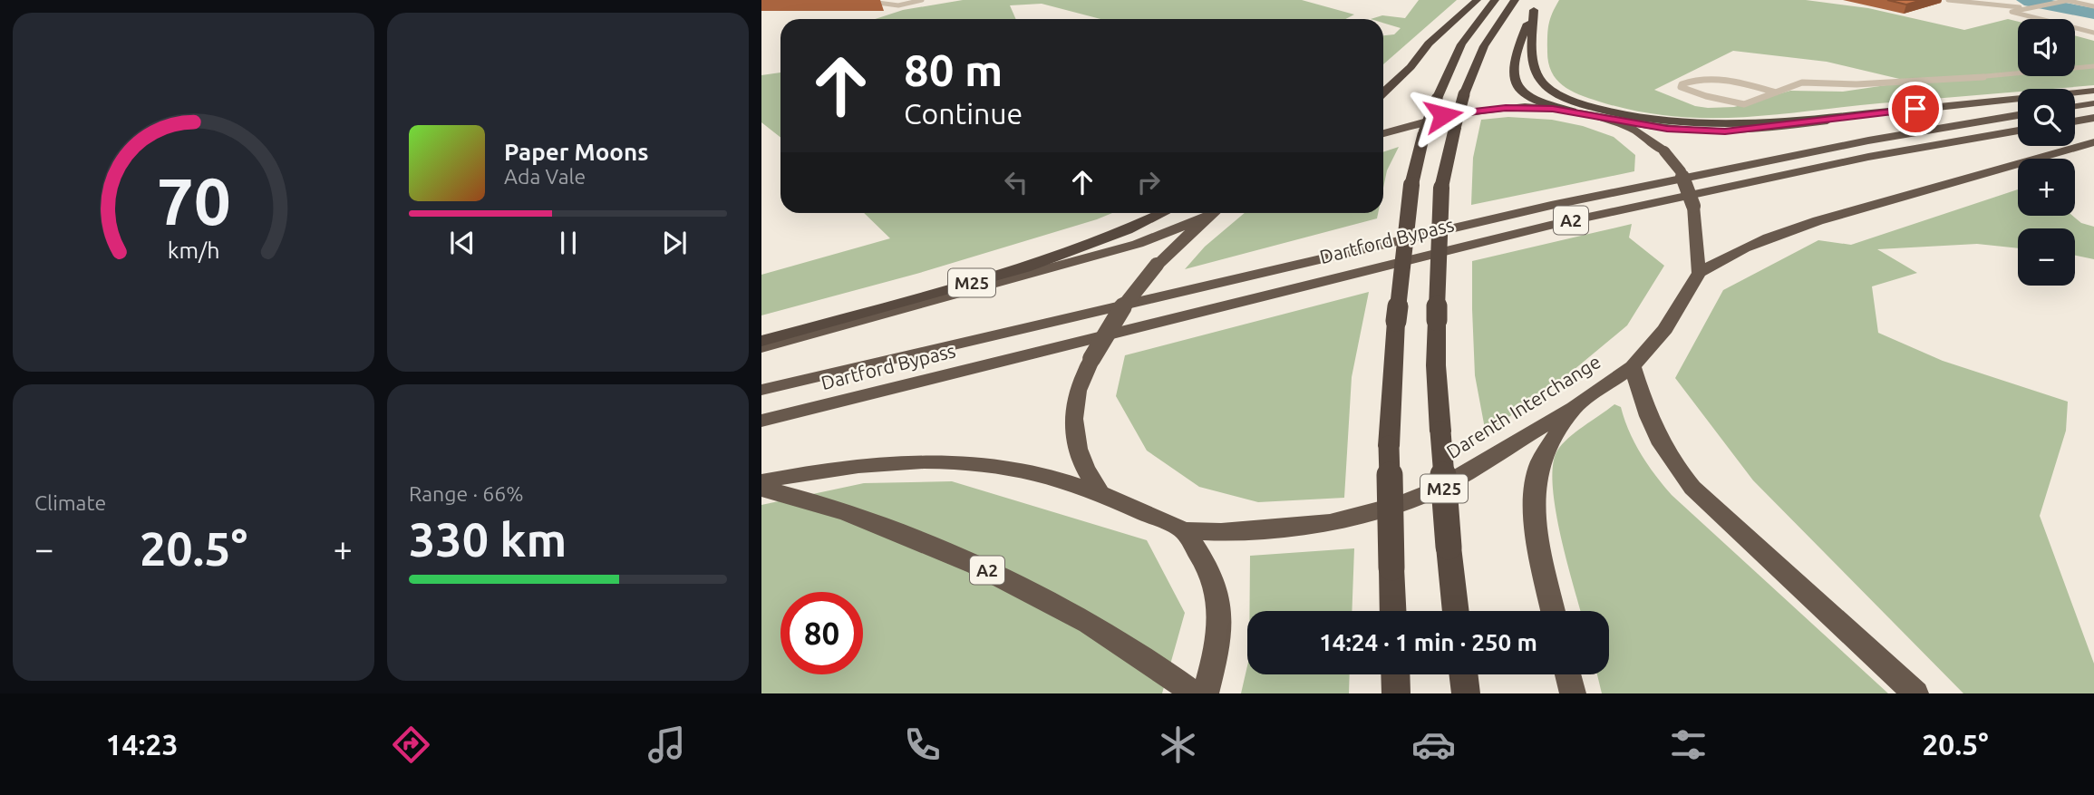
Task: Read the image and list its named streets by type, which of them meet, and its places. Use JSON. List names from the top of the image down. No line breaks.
{"streets":{"highway":["A2","Dartford Bypass","M25","Darenth Interchange"]},"page":{"map_buttons":["+","−"],"turn":["80 m","Continue"],"song":["Paper Moons","Ada Vale"],"tile":["Climate",["Range · 66%","330 km"]],"heat":["−","20.5°","+"],"limit":"80","trip":"14:24 · 1 min · 250 m","tabs":["14:23","20.5°"],"gauge":["70","km/h"]}}
